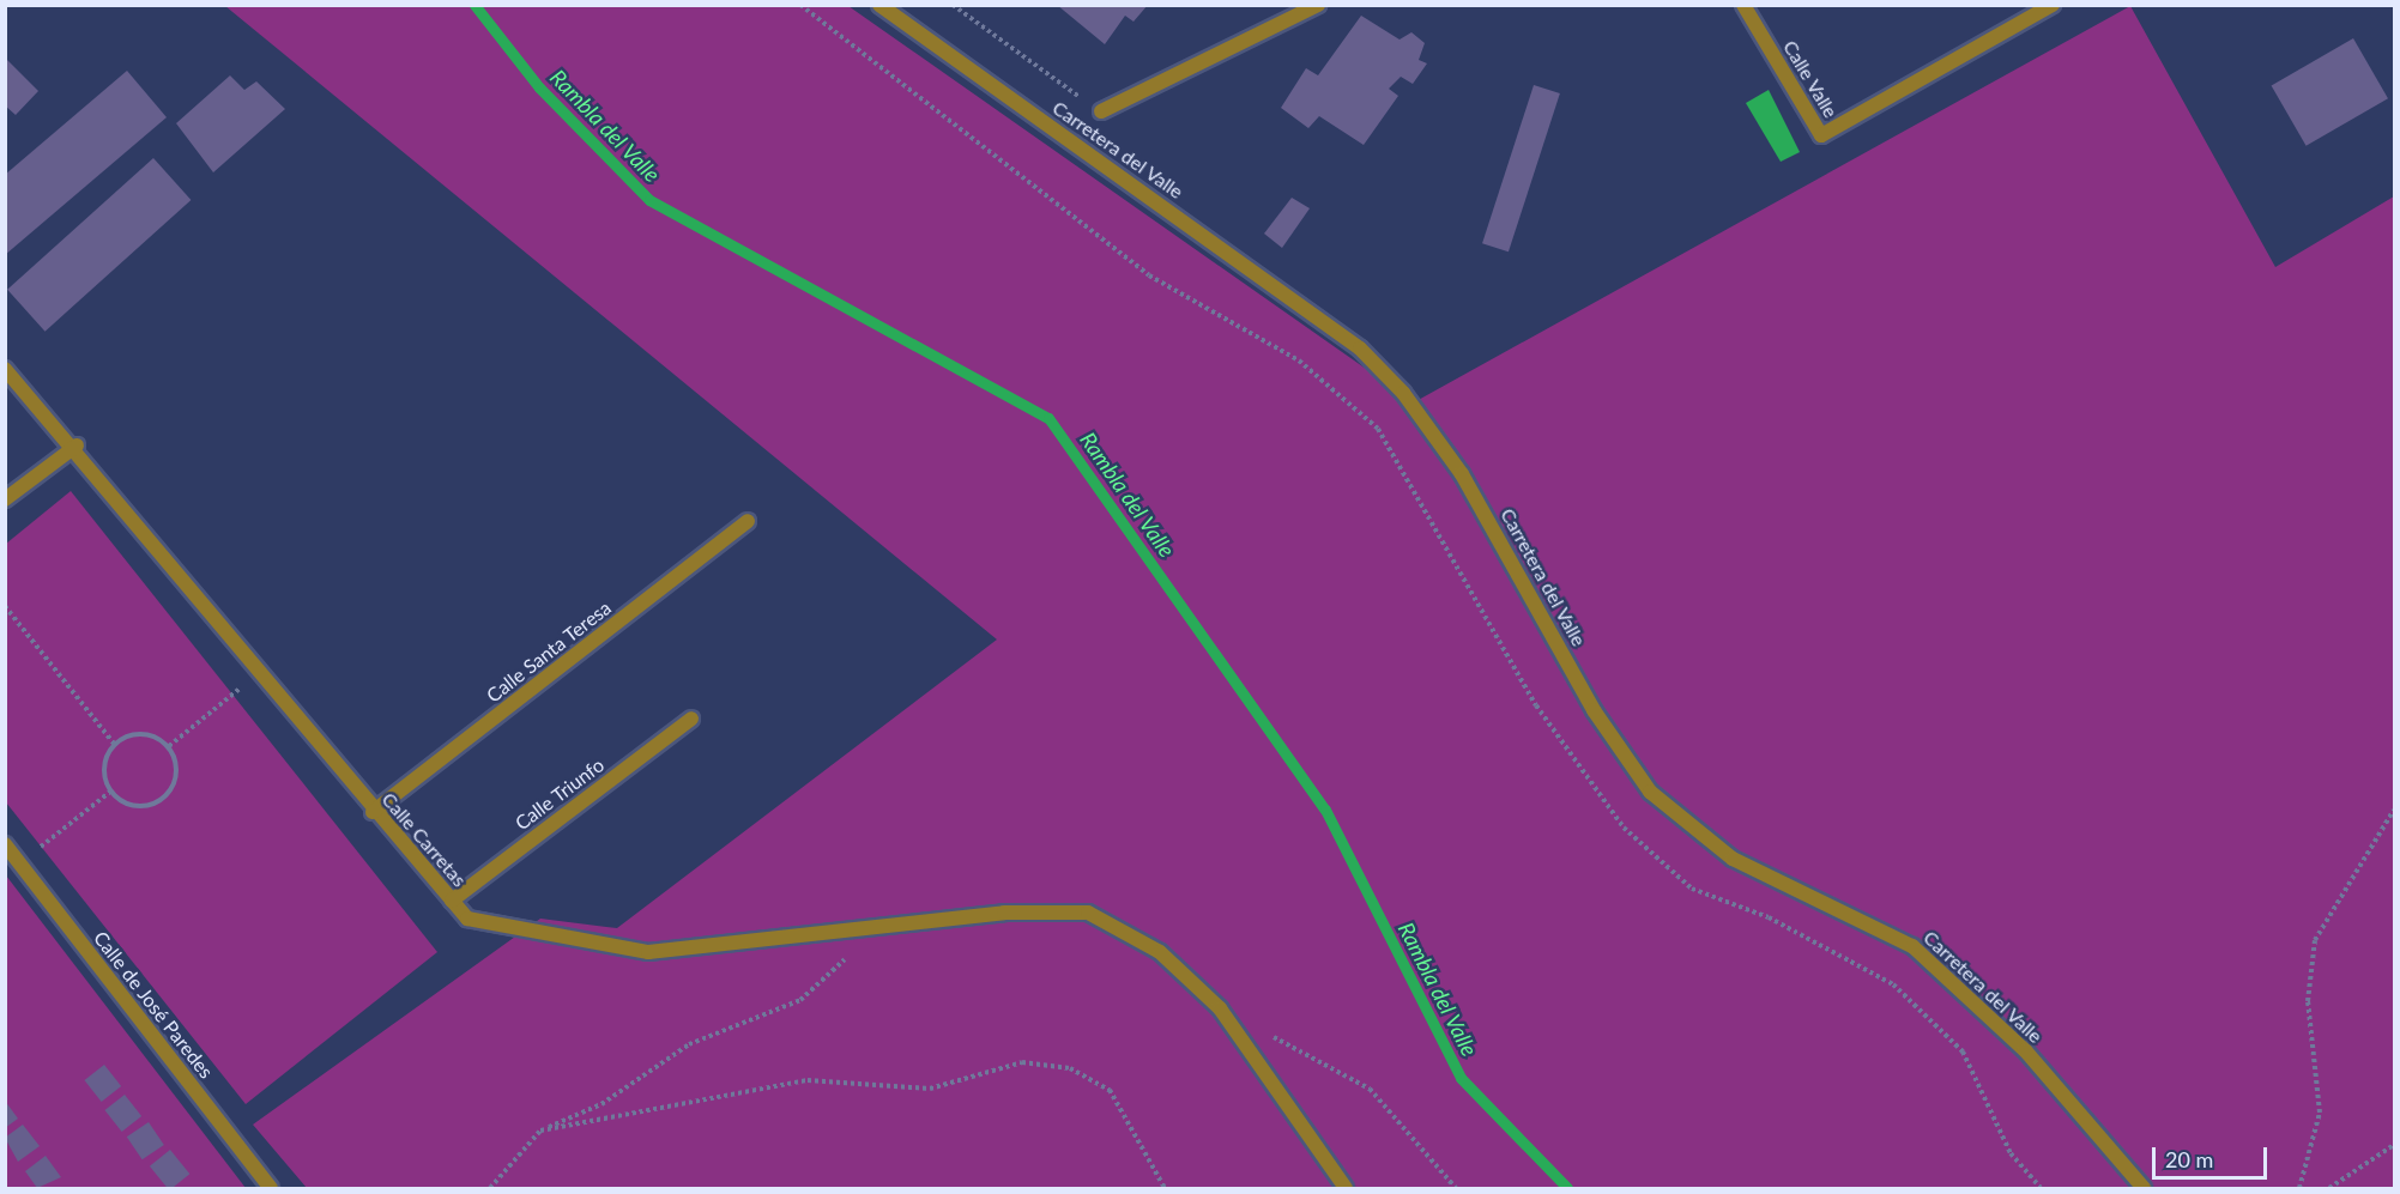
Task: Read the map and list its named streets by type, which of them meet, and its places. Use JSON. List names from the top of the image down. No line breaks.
{"streets":{"street":["Calle Valle","Carretera del Valle","Calle Santa Teresa","Calle Triunfo","Calle Carretas","Calle de José Paredes"]},"crossings":[["Calle Santa Teresa","Calle Carretas"],["Calle Triunfo","Calle Carretas"]],"water":["Rambla del Valle"],"scale_bar":"20 m"}
